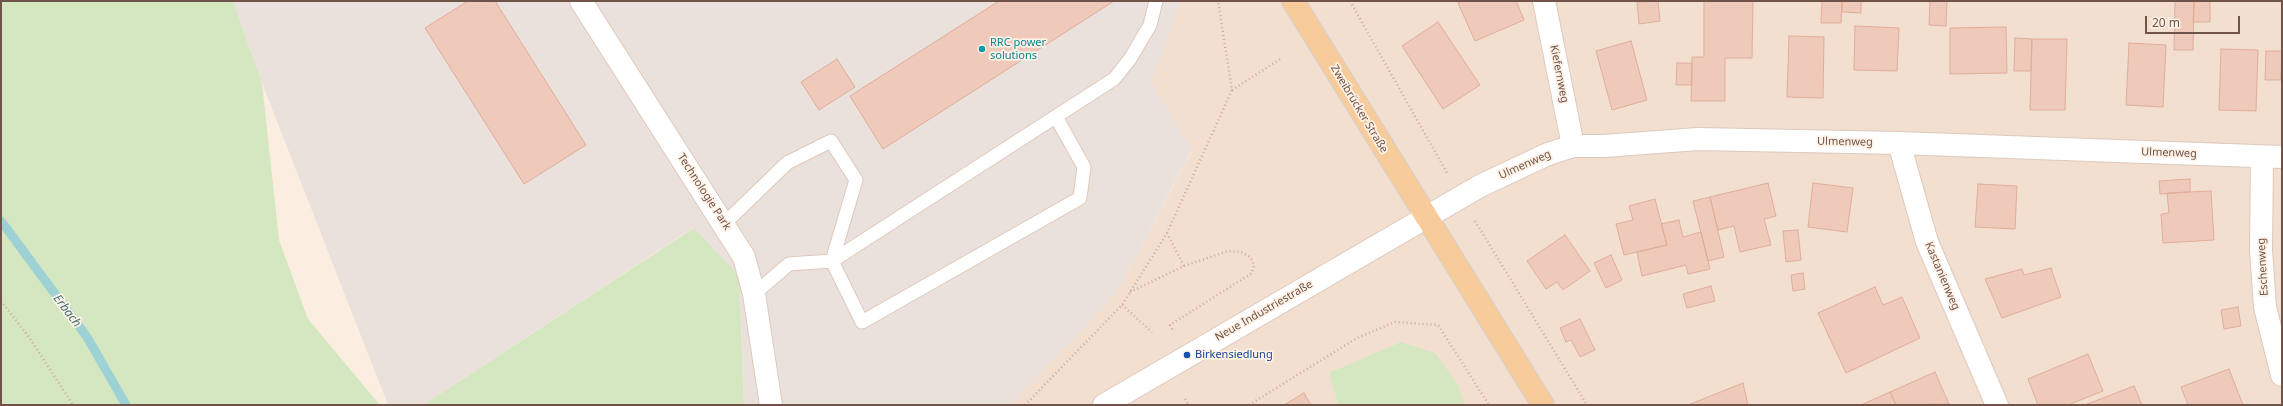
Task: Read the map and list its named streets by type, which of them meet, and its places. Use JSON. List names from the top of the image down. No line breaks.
{"streets":{"main road":["Zweibrücker Straße"],"street":["Kiefernweg","Ulmenweg","Technologie Park","Eschenweg","Kastanienweg","Neue Industriestraße"]},"crossings":[["Kiefernweg","Ulmenweg"],["Zweibrücker Straße","Ulmenweg"],["Zweibrücker Straße","Neue Industriestraße"],["Ulmenweg","Eschenweg"],["Ulmenweg","Kastanienweg"],["Ulmenweg","Neue Industriestraße"]],"water":["Erbach"],"places":["RRC power solutions","Birkensiedlung"],"scale_bar":"20 m"}
